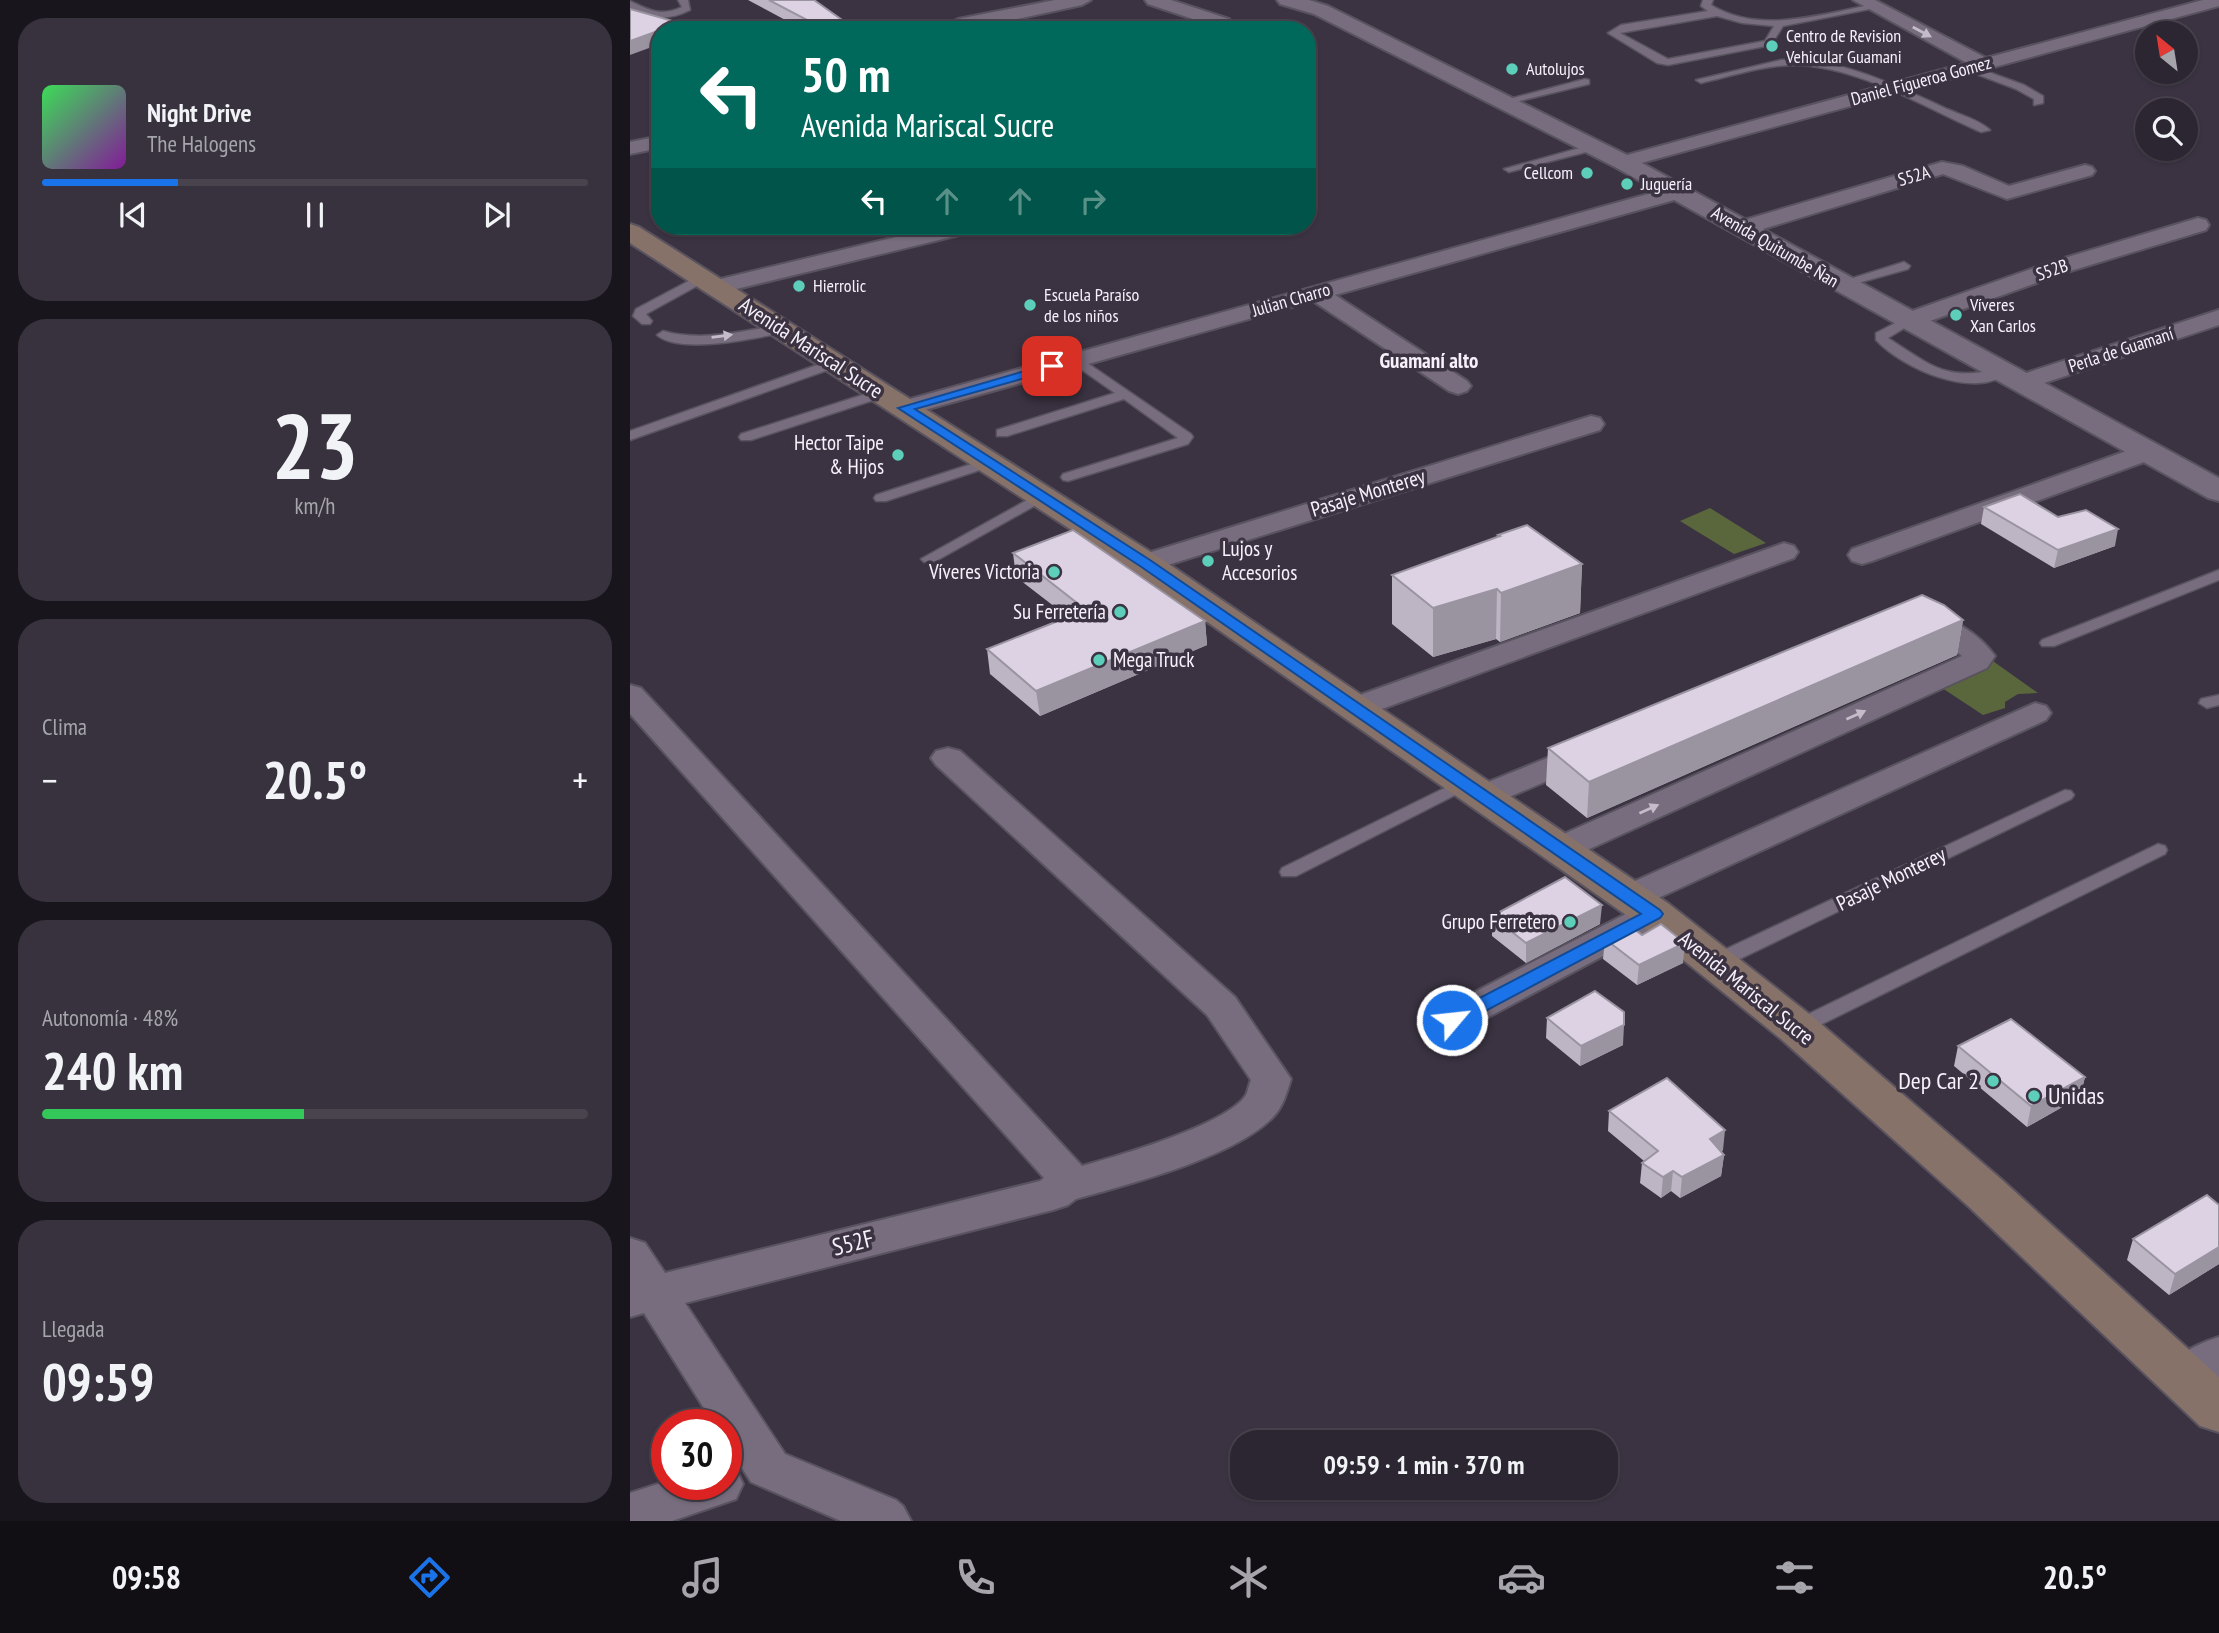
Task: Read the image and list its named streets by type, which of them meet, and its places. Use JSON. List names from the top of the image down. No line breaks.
{"streets":{"main road":["Avenida Mariscal Sucre"],"street":["Daniel Figueroa Gomez","S52A","Avenida Quitumbe Ñan","S52B","Julian Charro","Perla de Guamaní","Pasaje Monterey","S52F"]},"crossings":[["Daniel Figueroa Gomez","Avenida Quitumbe Ñan"],["S52A","Avenida Quitumbe Ñan"],["Avenida Quitumbe Ñan","S52B"],["Avenida Quitumbe Ñan","Julian Charro"],["Avenida Quitumbe Ñan","Perla de Guamaní"],["Julian Charro","Avenida Mariscal Sucre"],["Avenida Mariscal Sucre","Pasaje Monterey"]],"districts":["Guamaní alto"],"places":["Centro de Revision Vehicular Guamani","Autolujos","Cellcom","Juguería","Hierrolic","Escuela Paraíso de los niños","Víveres Xan Carlos","Hector Taipe & Hijos","Lujos y Accesorios","Víveres Victoria","Su Ferretería","Mega Truck","Grupo Ferretero","Dep Car 2","Unidas"],"north":"top left","page":{"turn":["50 m","Avenida Mariscal Sucre"],"song":["Night Drive","The Halogens"],"tile":[["23","km/h"],"Clima",["Autonomía · 48%","240 km"],["Llegada","09:59"]],"heat":["−","20.5°","+"],"limit":"30","trip":"09:59 · 1 min · 370 m","tabs":["09:58","20.5°"]}}
